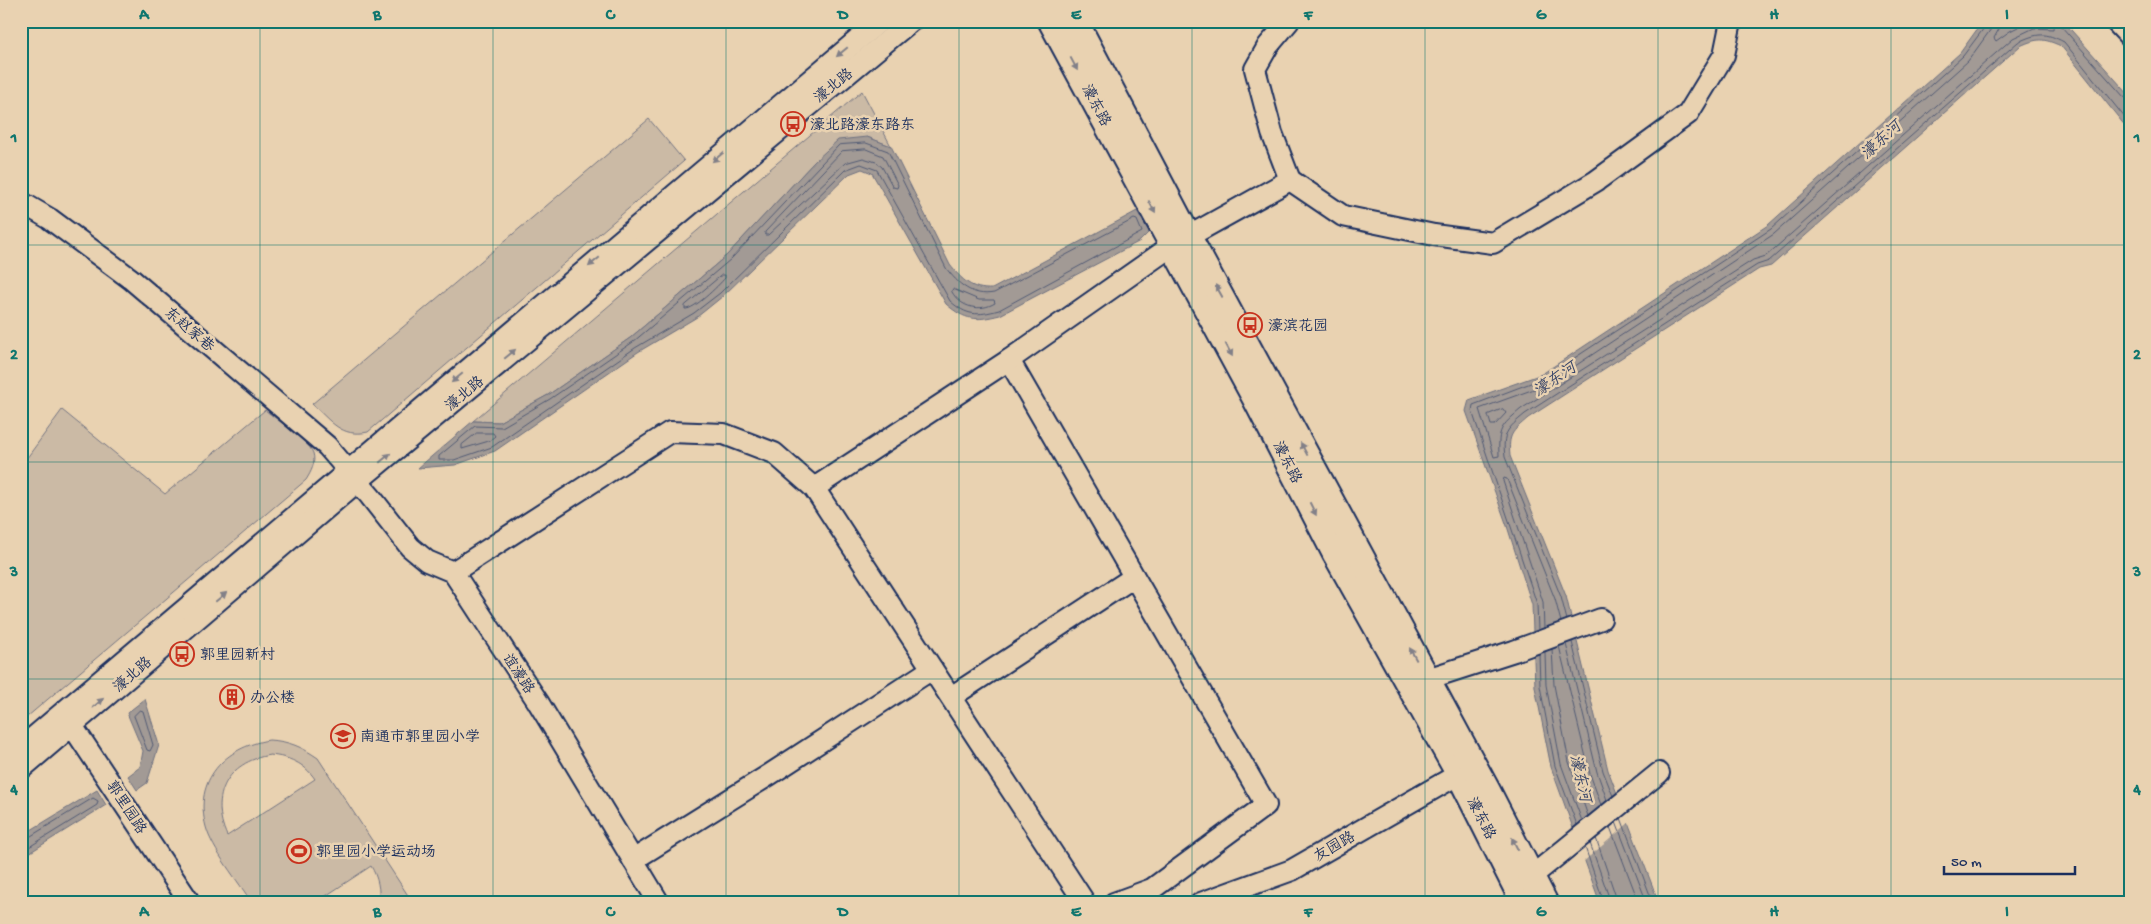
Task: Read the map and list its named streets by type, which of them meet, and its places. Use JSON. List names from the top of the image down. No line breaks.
{"streets":{"main road":["濠东路"],"street":["濠北路","东赵家巷","谊濠路","郭里园路","友园路"]},"crossings":[["濠北路","东赵家巷"],["濠北路","郭里园路"],["濠东路","友园路"]],"water":["濠东河"],"places":{"bus stop":["濠北路濠东路东","濠滨花园","郭里园新村"],"building":["办公楼"],"school or university":["南通市郭里园小学"],"sports":["郭里园小学运动场"]},"scale_bar":"50 m","grid":{"columns":["A","B","C","D","E","F","G","H","I"],"rows":["1","2","3","4"]}}
